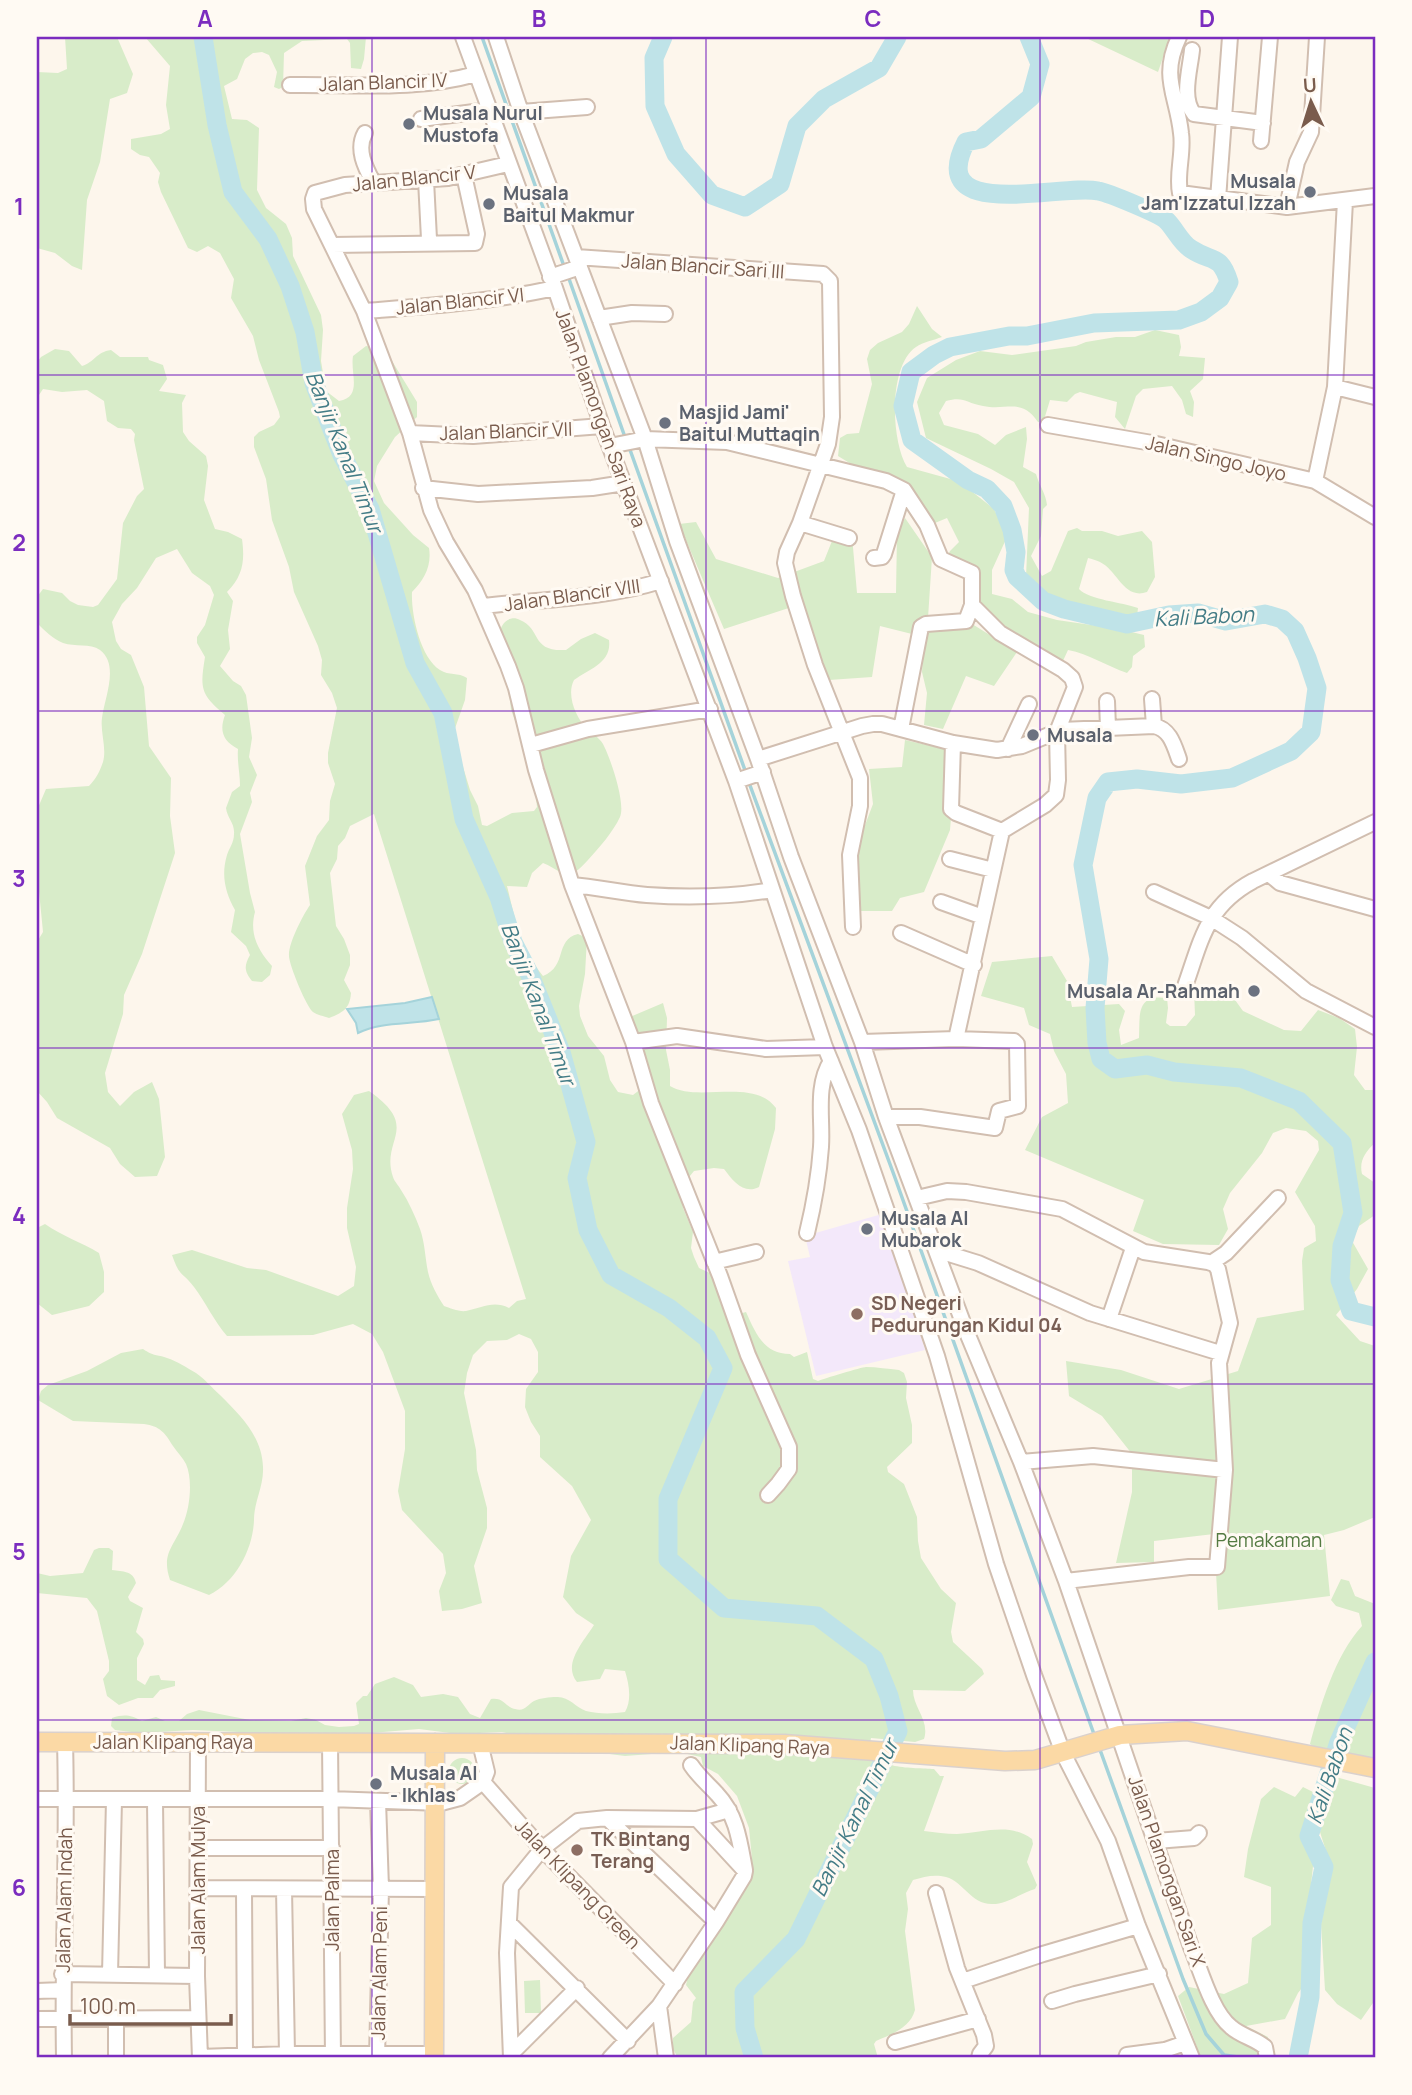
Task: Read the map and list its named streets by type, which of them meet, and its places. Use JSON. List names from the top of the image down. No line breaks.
{"streets":{"main road":["Jalan Klipang Raya"],"street":["Jalan Blancir IV","Jalan Blancir V","Jalan Blancir Sari III","Jalan Blancir VI","Jalan Plamongan Sari Raya","Jalan Blancir VII","Jalan Singo Joyo","Jalan Blancir VIII","Jalan Plamongan Sari X","Jalan Alam Mulya","Jalan Klipang Green","Jalan Alam Indah","Jalan Palma","Jalan Alam Peni"]},"crossings":[["Jalan Blancir IV","Jalan Plamongan Sari Raya"],["Jalan Blancir V","Jalan Plamongan Sari Raya"],["Jalan Blancir Sari III","Jalan Blancir VI"],["Jalan Blancir VI","Jalan Plamongan Sari Raya"],["Jalan Plamongan Sari Raya","Jalan Blancir VII"],["Jalan Plamongan Sari Raya","Jalan Blancir VIII"],["Jalan Plamongan Sari Raya","Jalan Klipang Raya"],["Jalan Plamongan Sari Raya","Jalan Plamongan Sari X"],["Jalan Klipang Raya","Jalan Plamongan Sari X"],["Jalan Klipang Raya","Jalan Alam Mulya"],["Jalan Klipang Raya","Jalan Alam Indah"],["Jalan Klipang Raya","Jalan Palma"]],"water":["Banjir Kanal Timur","Kali Babon"],"parks":["Pemakaman"],"places":["Musala Nurul Mustofa","Musala Jam'Izzatul Izzah","Musala Baitul Makmur","Masjid Jami' Baitul Muttaqin","Musala","Musala Ar-Rahmah","Musala Al Mubarok","SD Negeri Pedurungan Kidul 04","Musala Al - Ikhlas","TK Bintang Terang"],"scale_bar":"100 m","north":"top","grid":{"columns":["A","B","C","D"],"rows":["1","2","3","4","5","6"]}}
